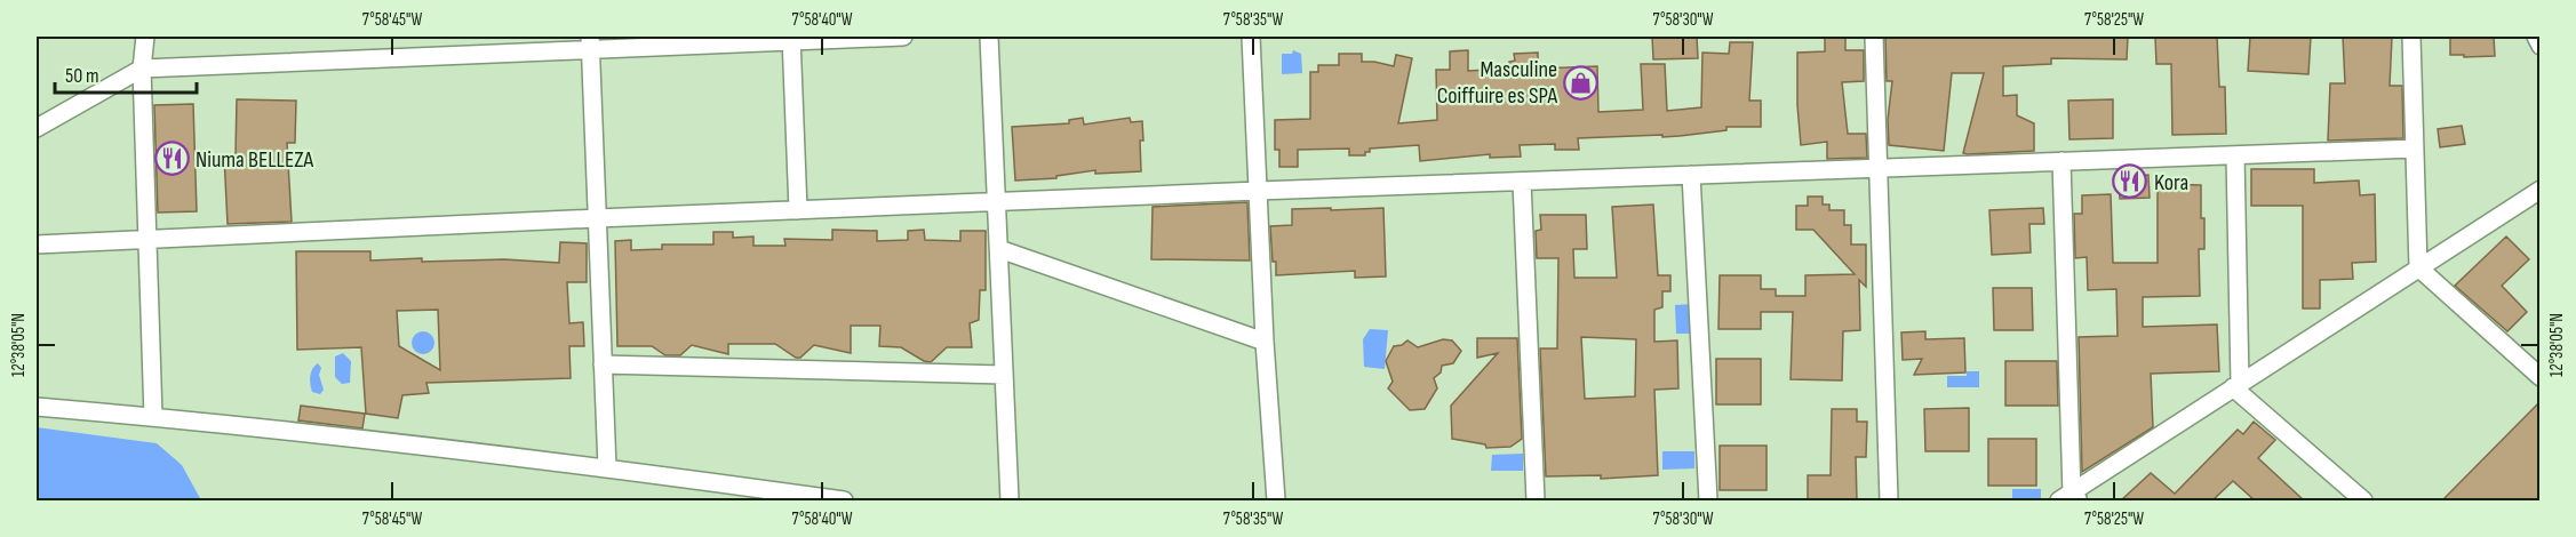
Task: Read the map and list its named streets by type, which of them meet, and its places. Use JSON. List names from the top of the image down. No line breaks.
{"places":{"shop":["Masculine Coiffuire es SPA"],"restaurant":["Niuma BELLEZA","Kora"]},"scale_bar":"50 m","coordinates":["7°58'45\"W","7°58'40\"W","7°58'35\"W","7°58'30\"W","7°58'25\"W","12°38'05\"N"]}
